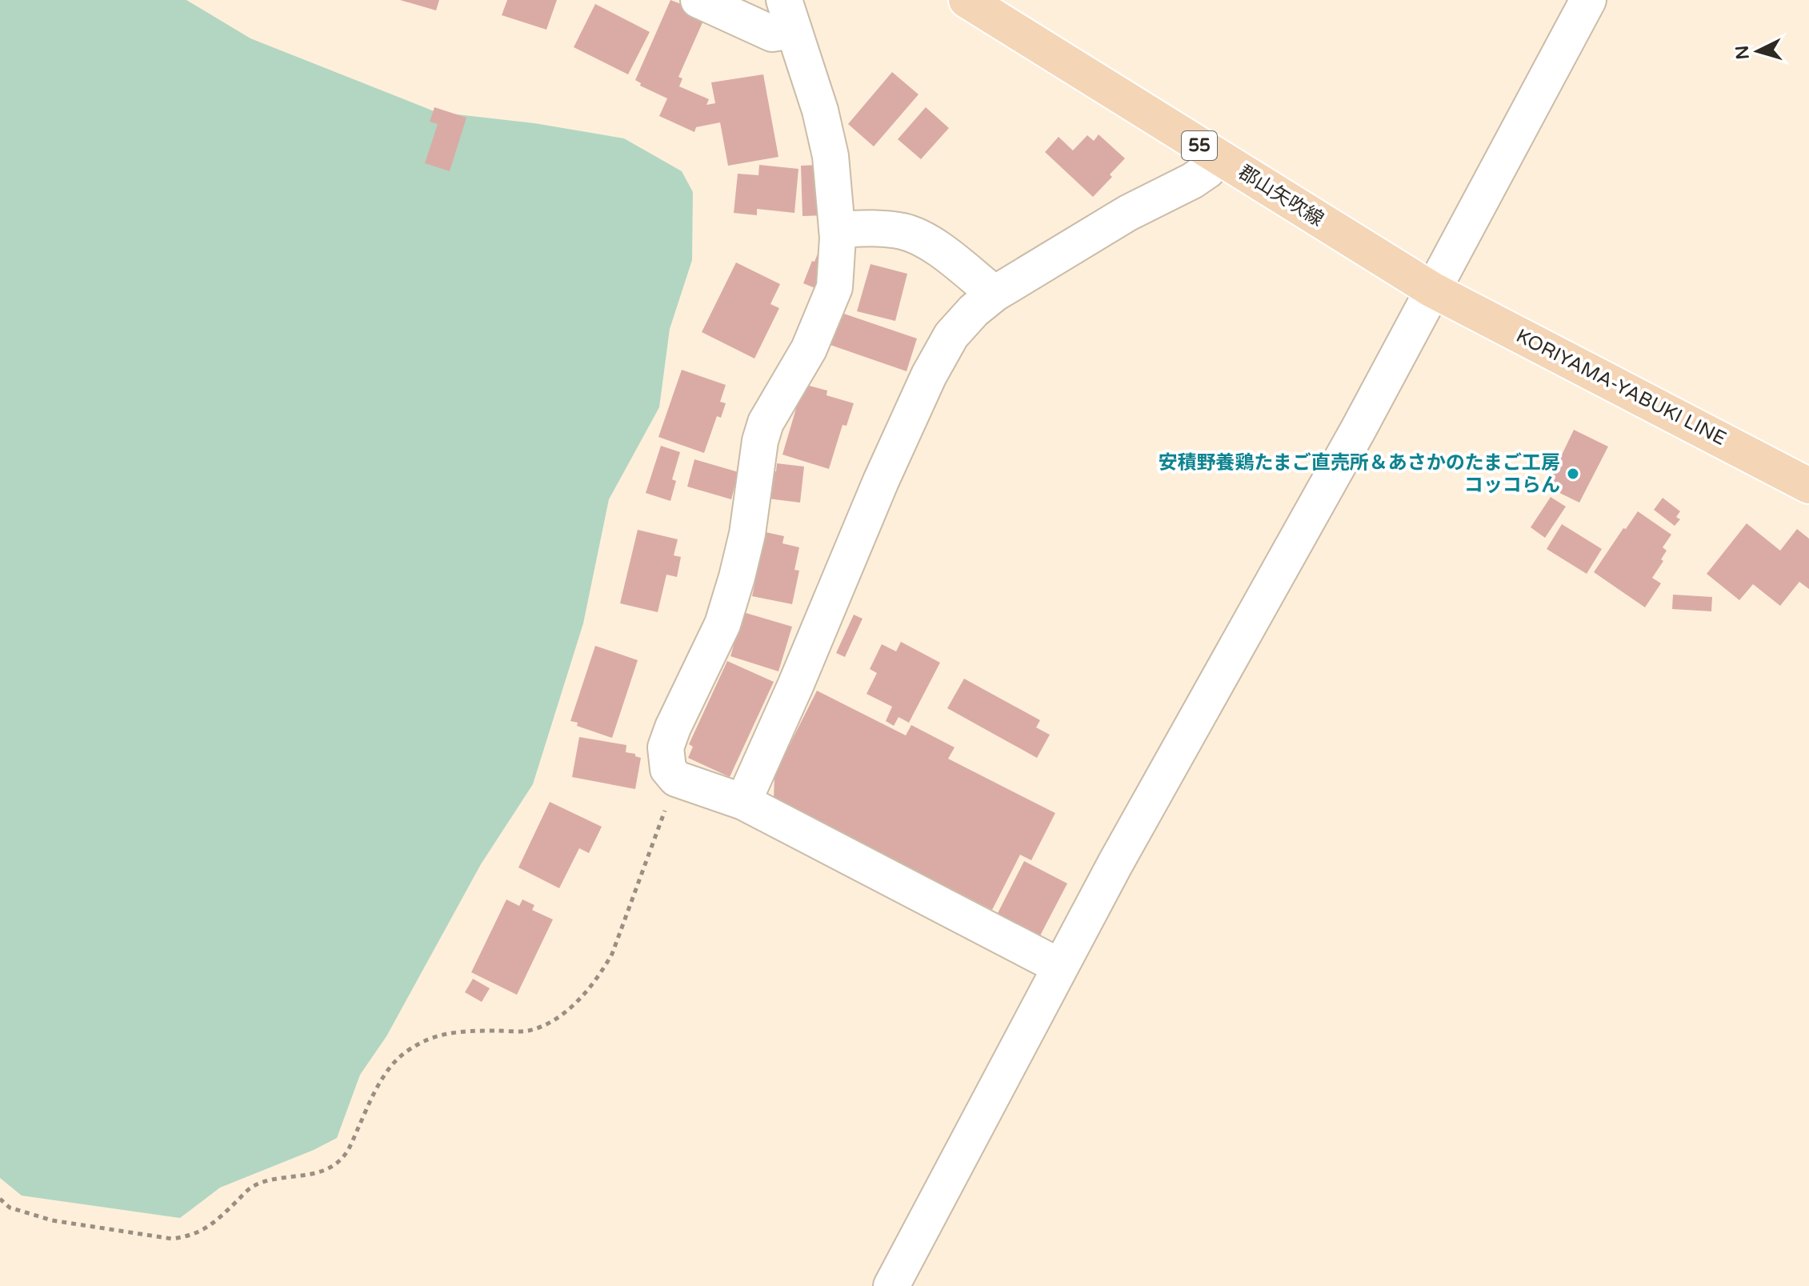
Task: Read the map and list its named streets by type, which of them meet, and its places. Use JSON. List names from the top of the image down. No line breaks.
{"streets":{"main road":["55","郡山矢吹線","KORIYAMA-YABUKI LINE"]},"crossings":[["郡山矢吹線","KORIYAMA-YABUKI LINE"]],"places":["安積野養鶏たまご直売所＆あさかのたまご工房 コッコらん"],"north":"left"}
